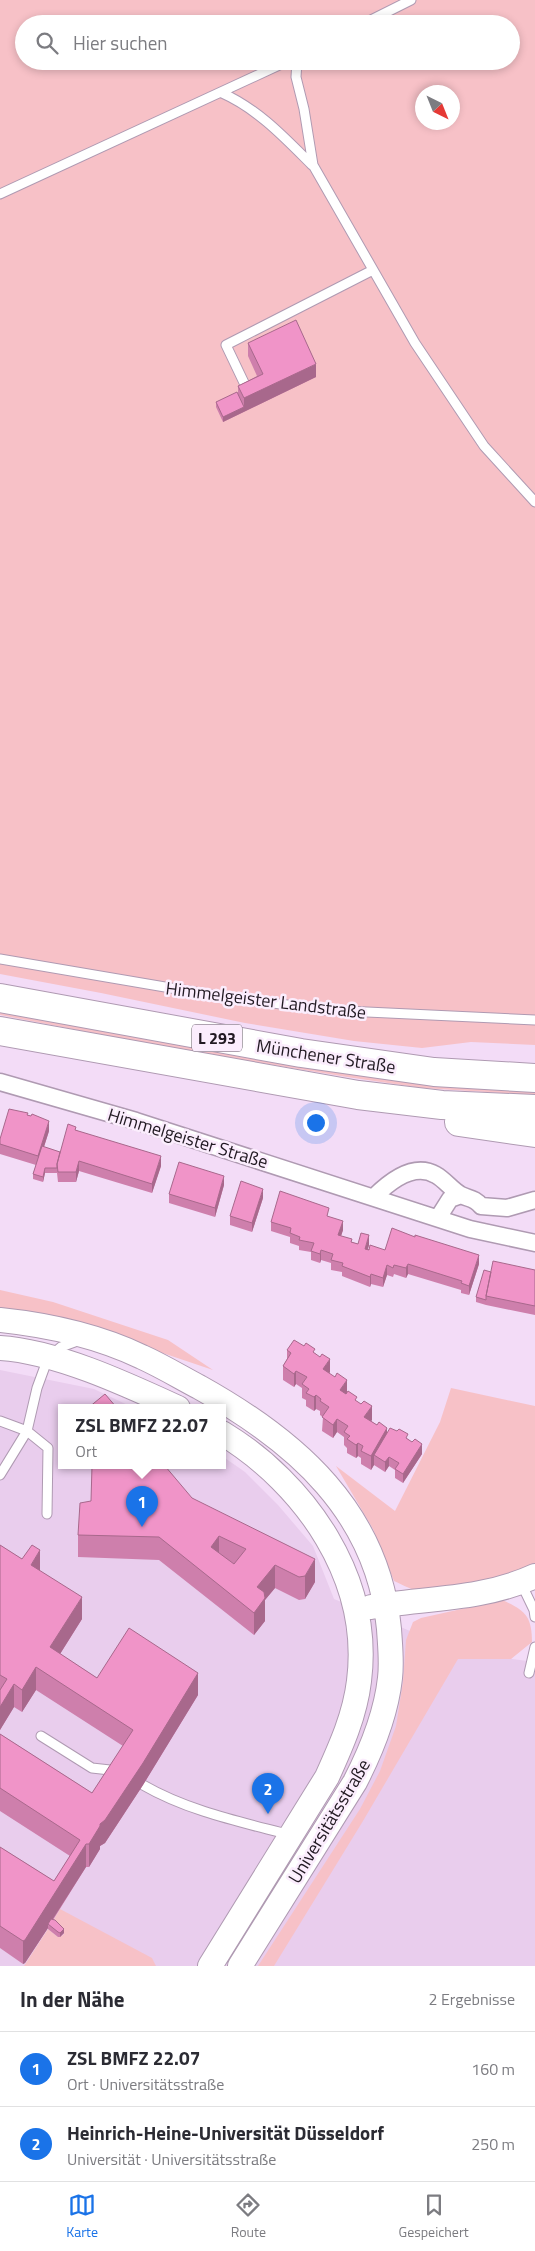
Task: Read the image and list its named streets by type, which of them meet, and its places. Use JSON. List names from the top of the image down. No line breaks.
{"streets":{"highway":["L 293","Münchener Straße"],"street":["Himmelgeister Straße","Universitätsstraße"],"lane":["Himmelgeister Landstraße"]},"north":"bottom right","page":{"search":"Hier suchen","popup":["ZSL BMFZ 22.07","Ort"],"pins":["1","2"],"heading":["In der Nähe","2 Ergebnisse"],"list":[{"mark":"1","name":"ZSL BMFZ 22.07","note":"Ort · Universitätsstraße","value":"160 m"},{"mark":"2","name":"Heinrich-Heine-Universität Düsseldorf","note":"Universität · Universitätsstraße","value":"250 m"}],"nav":["Karte","Route","Gespeichert"]}}
